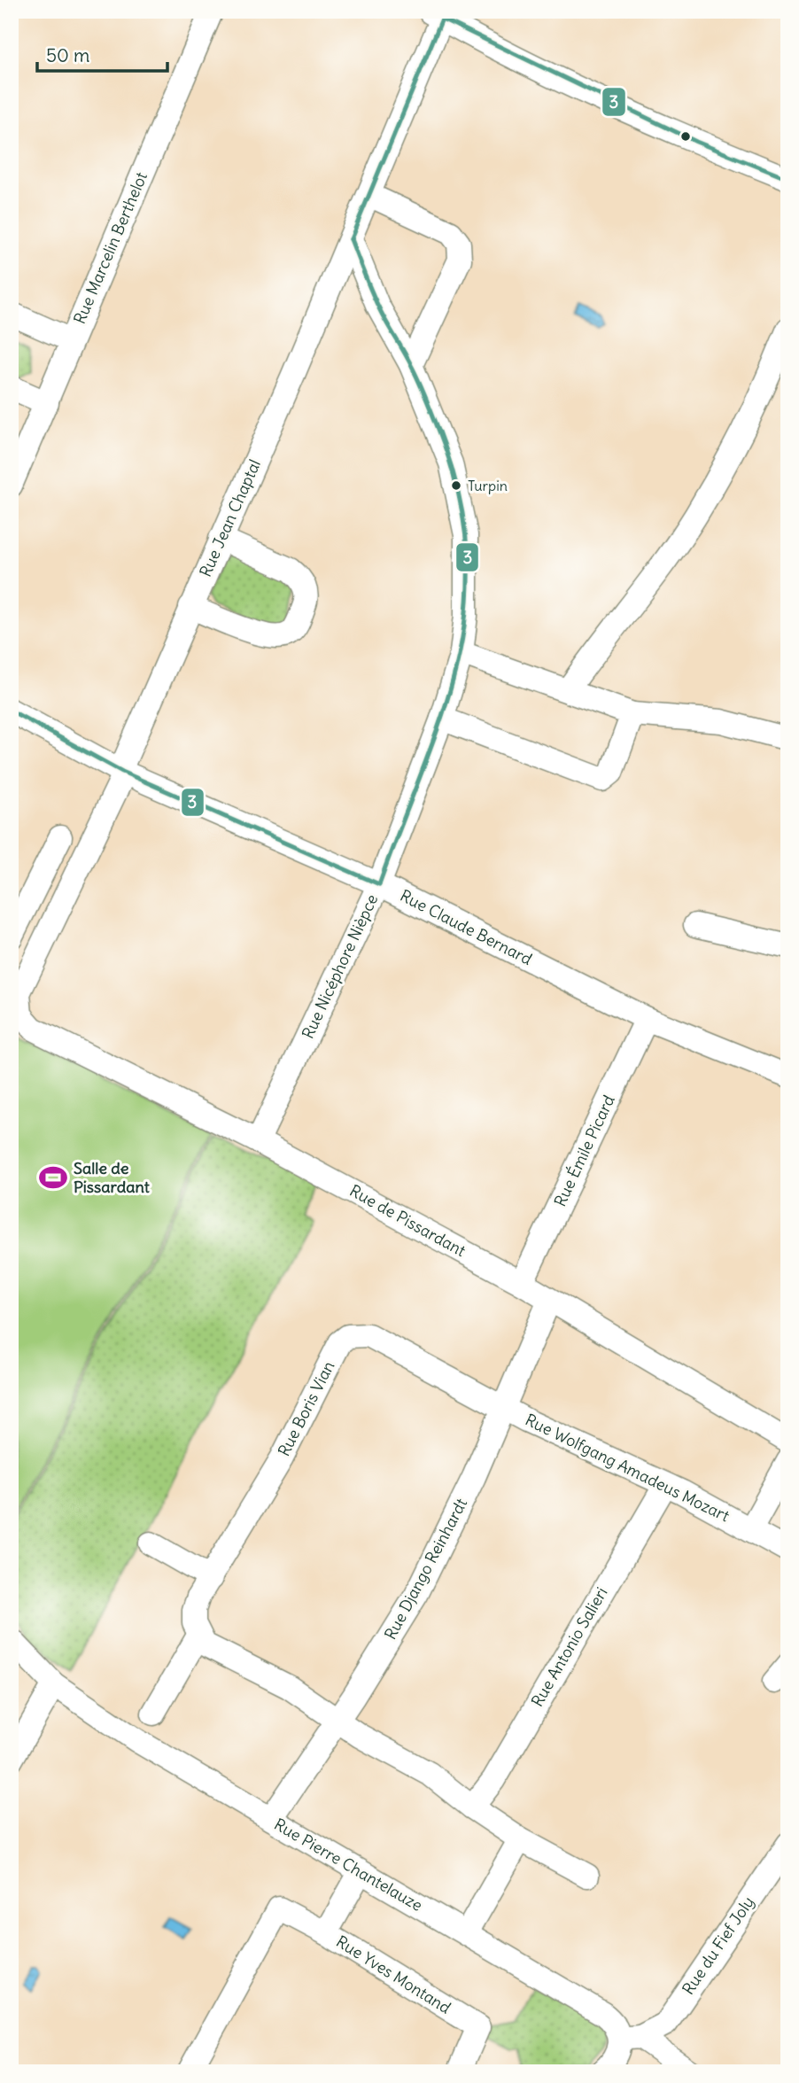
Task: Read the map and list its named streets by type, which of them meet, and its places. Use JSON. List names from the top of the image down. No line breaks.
{"streets":{"street":["Rue Marcelin Berthelot","Rue Jean Chaptal","Rue Claude Bernard","Rue Nicéphore Nièpce","Rue Émile Picard","Rue de Pissardant","Rue Boris Vian","Rue Wolfgang Amadeus Mozart","Rue Django Reinhardt","Rue Antonio Salieri","Rue Pierre Chantelauze","Rue du Fief Joly","Rue Yves Montand"]},"crossings":[["Rue Jean Chaptal","Rue Claude Bernard"],["Rue Jean Chaptal","Rue de Pissardant"],["Rue Claude Bernard","Rue Nicéphore Nièpce"],["Rue Claude Bernard","Rue Émile Picard"],["Rue Nicéphore Nièpce","Rue de Pissardant"],["Rue Émile Picard","Rue de Pissardant"],["Rue de Pissardant","Rue Django Reinhardt"],["Rue Boris Vian","Rue Wolfgang Amadeus Mozart"],["Rue Boris Vian","Rue Django Reinhardt"],["Rue Wolfgang Amadeus Mozart","Rue Django Reinhardt"],["Rue Wolfgang Amadeus Mozart","Rue Antonio Salieri"],["Rue Django Reinhardt","Rue Pierre Chantelauze"],["Rue Pierre Chantelauze","Rue du Fief Joly"],["Rue Pierre Chantelauze","Rue Yves Montand"]],"places":{"other":["Turpin"],"sports":["Salle de Pissardant"]},"lines":["transit line 3"],"scale_bar":"50 m"}
